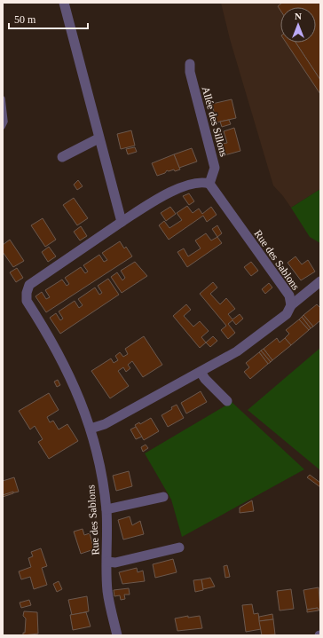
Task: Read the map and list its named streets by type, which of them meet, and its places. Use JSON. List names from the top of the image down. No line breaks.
{"streets":{"street":["Allée des Sillons","Rue des Sablons"]},"crossings":[["Allée des Sillons","Rue des Sablons"]],"scale_bar":"50 m","north":"top"}
